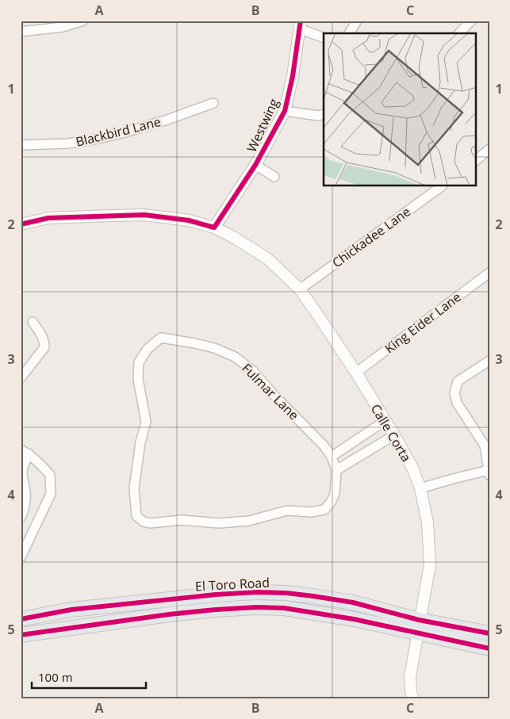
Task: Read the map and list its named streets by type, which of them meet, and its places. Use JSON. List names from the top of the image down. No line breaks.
{"streets":{"main road":["El Toro Road"],"street":["Westwing","Blackbird Lane","Chickadee Lane","King Eider Lane","Fulmar Lane","Calle Corta"]},"crossings":[["Westwing","Calle Corta"],["Chickadee Lane","Calle Corta"],["King Eider Lane","Calle Corta"],["Calle Corta","El Toro Road"]],"scale_bar":"100 m","grid":{"columns":["A","B","C"],"rows":["1","2","3","4","5"]}}
